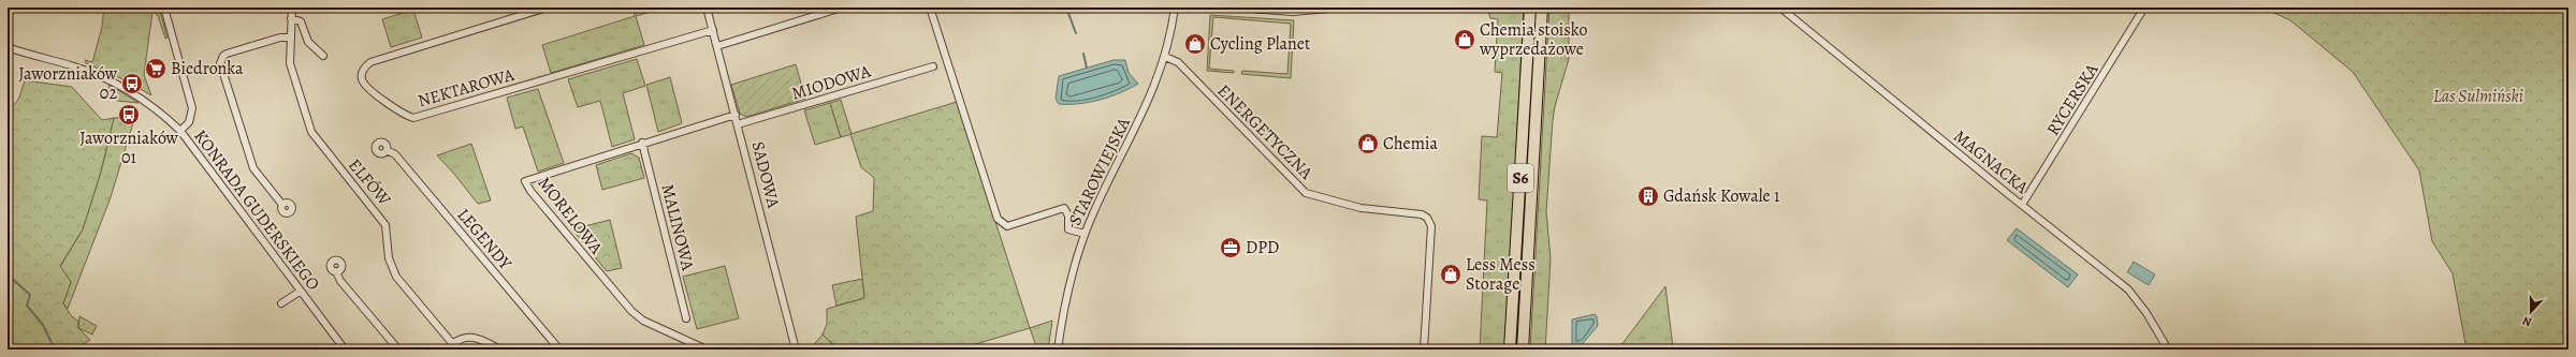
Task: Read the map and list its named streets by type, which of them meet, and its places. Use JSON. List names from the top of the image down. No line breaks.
{"streets":{"highway":["S6"],"street":["MIODOWA","NEKTAROWA","RYCERSKA","ENERGETYCZNA","MAGNACKA","STAROWIEJSKA","SADOWA","ELFÓW","KONRADA GUDERSKIEGO","MORELOWA","MALINOWA","LEGENDY"]},"crossings":[["MIODOWA","SADOWA"],["NEKTAROWA","SADOWA"],["RYCERSKA","MAGNACKA"],["ENERGETYCZNA","STAROWIEJSKA"],["SADOWA","MORELOWA"],["MORELOWA","MALINOWA"]],"parks":["Las Sulmiński"],"places":{"shop":["Chemia stoisko wyprzedażowe","Cycling Planet","Chemia","Less Mess Storage"],"supermarket":["Biedronka"],"bus stop":["Jaworzniaków 02","Jaworzniaków 01"],"building":["Gdańsk Kowale 1"],"office":["DPD"]},"north":"bottom"}
